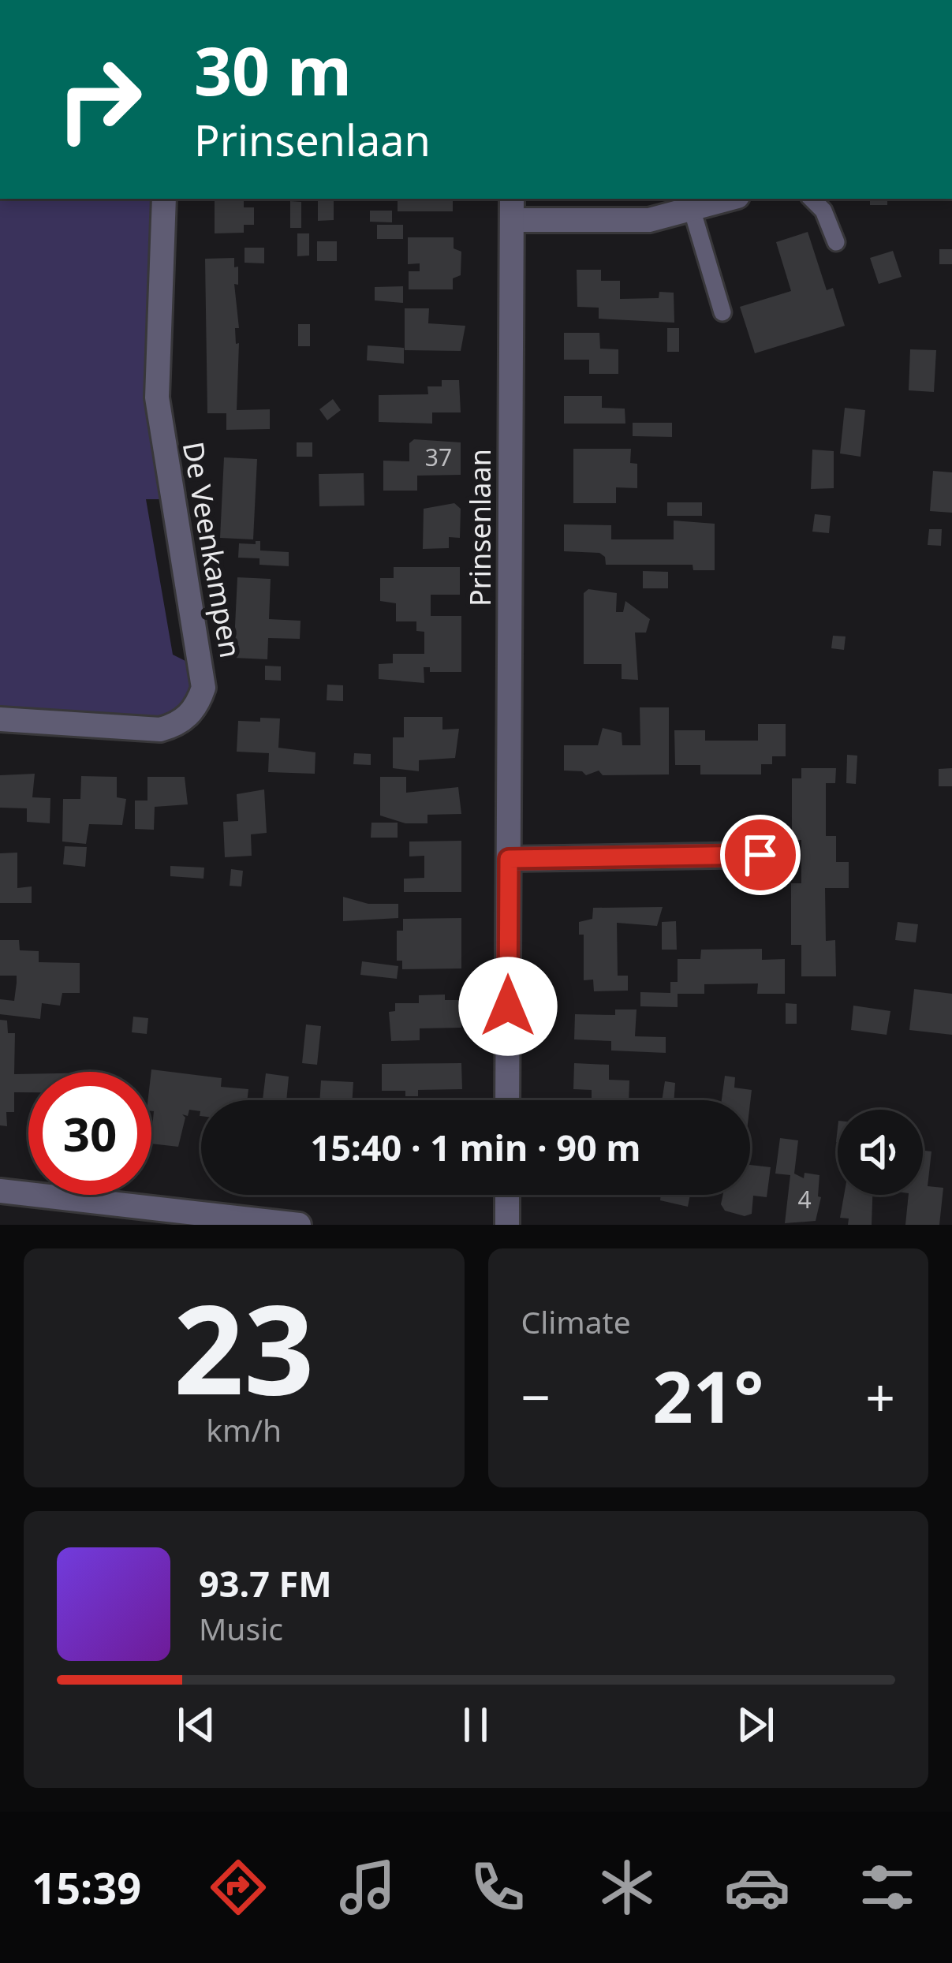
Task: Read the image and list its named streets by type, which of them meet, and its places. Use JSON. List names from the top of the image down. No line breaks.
{"streets":{"street":["Prinsenlaan","De Veenkampen"]},"house_numbers":["37","4"],"page":{"turn":["30 m","Prinsenlaan"],"limit":"30","trip":"15:40 · 1 min · 90 m","tile":[["23","km/h"],"Climate"],"heat":["−","21°","+"],"song":["93.7 FM","Music"],"tabs":"15:39"}}
